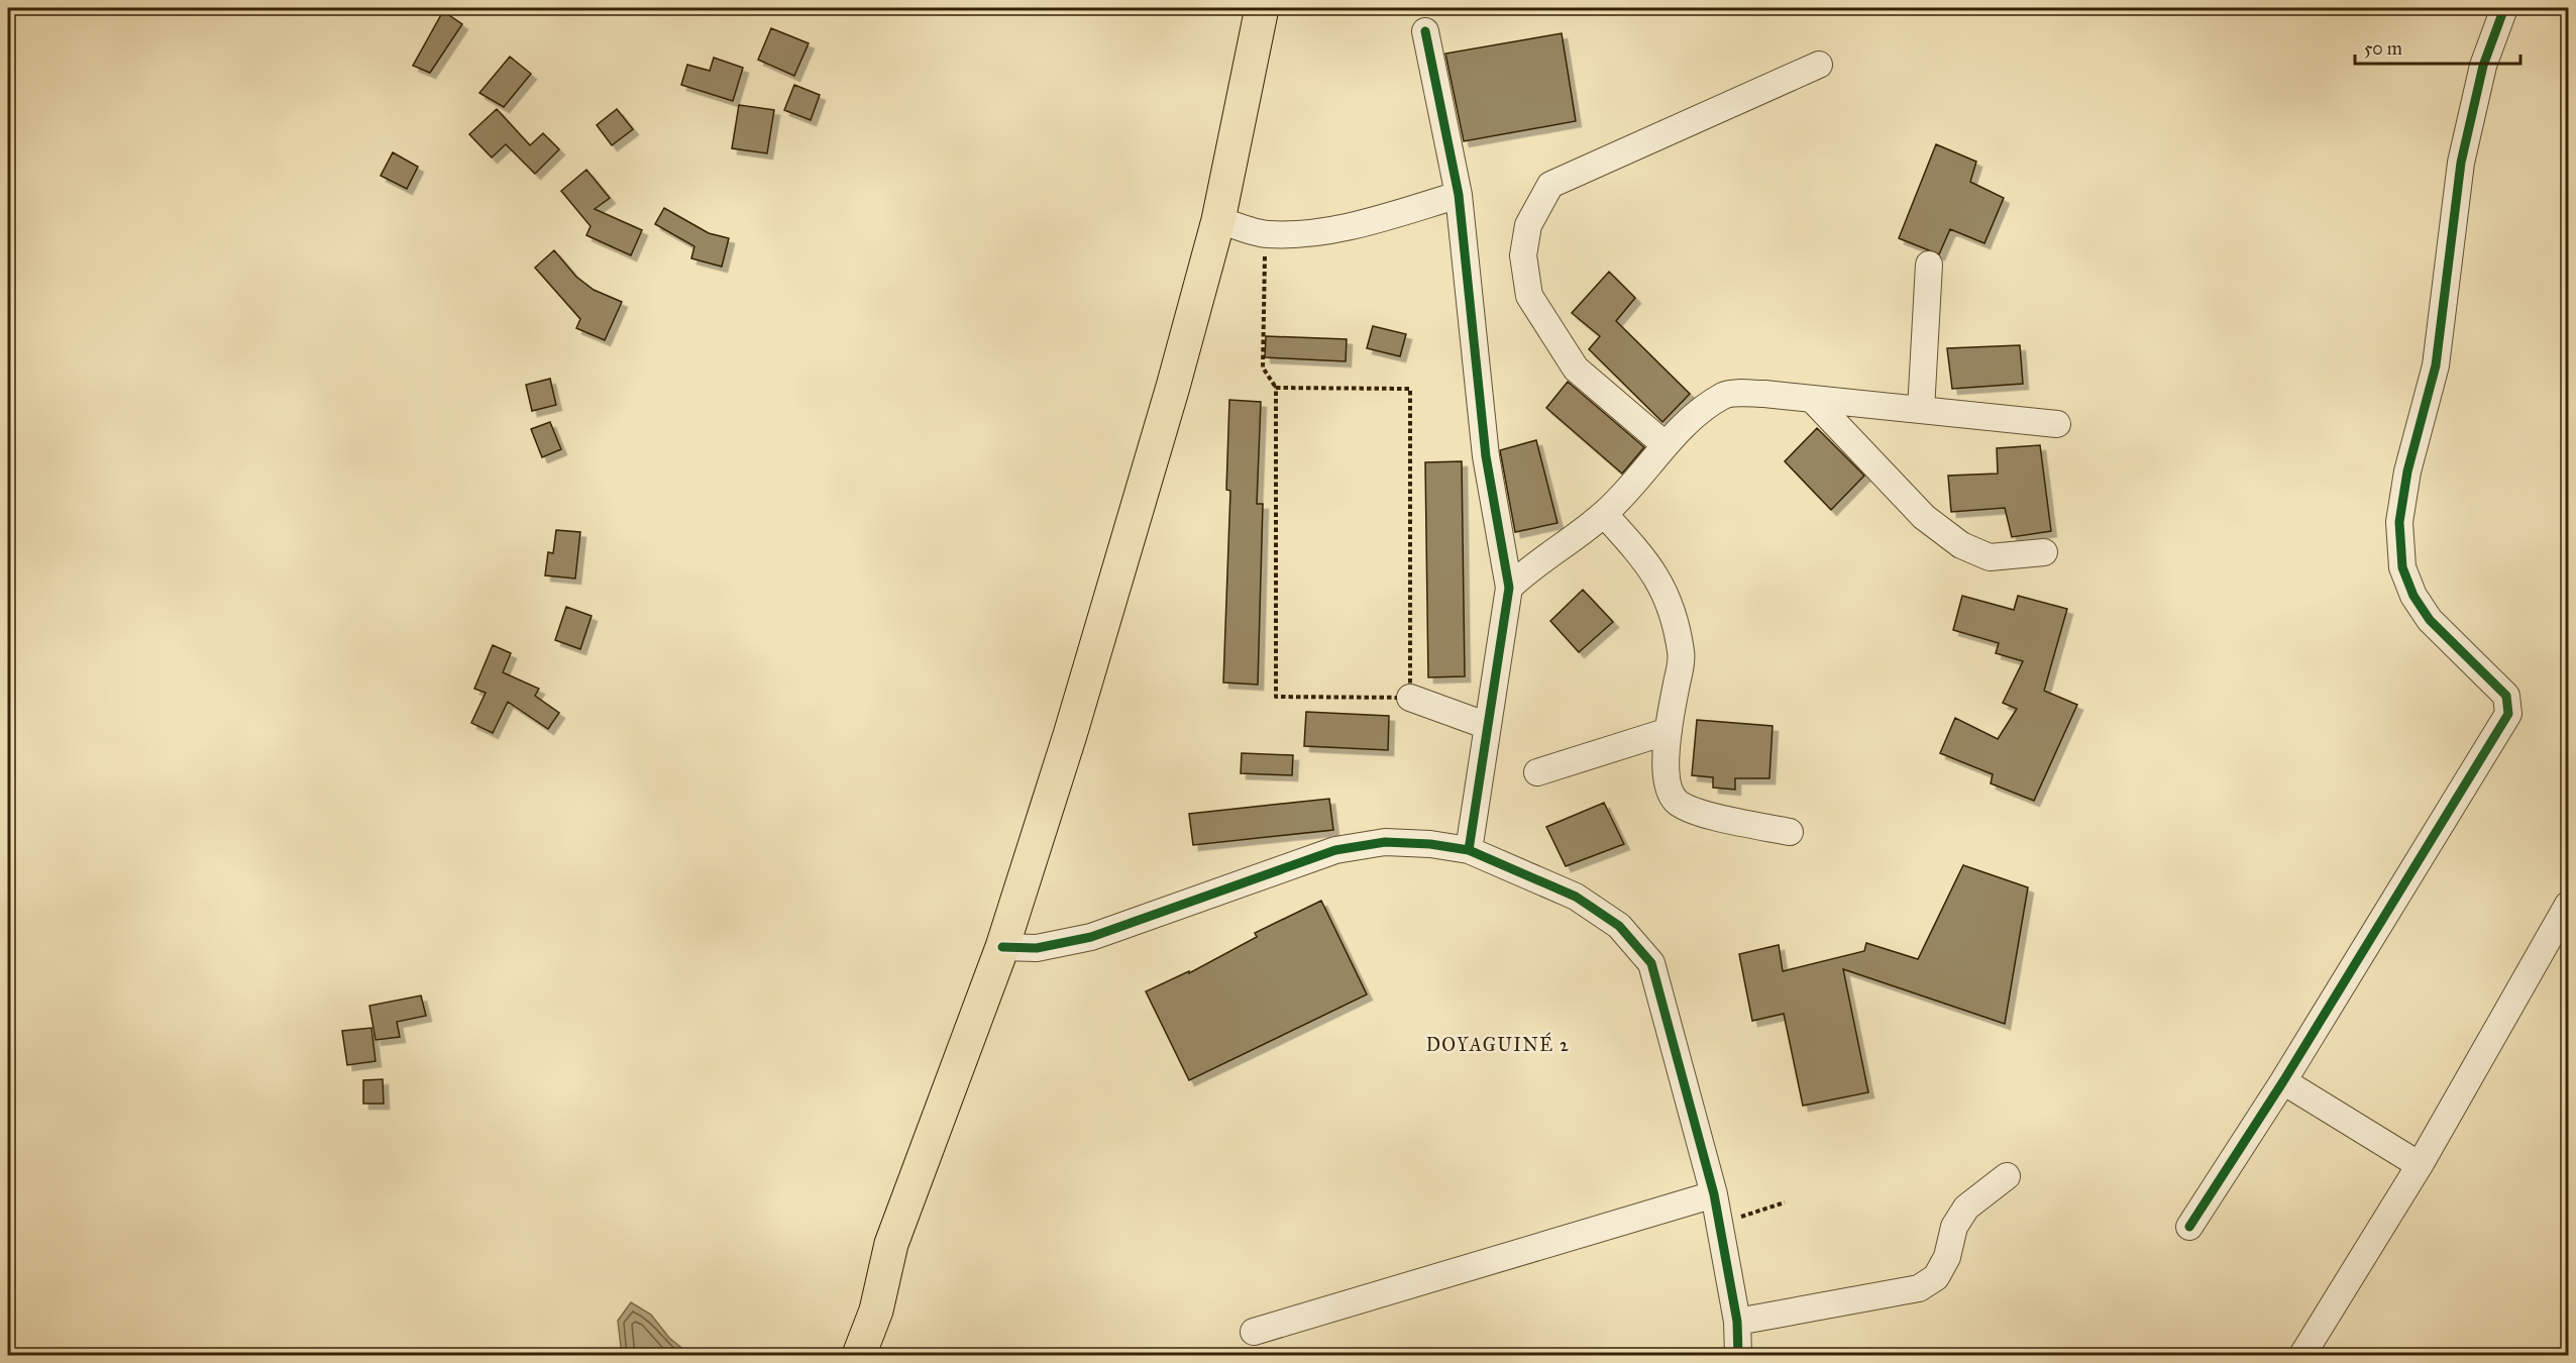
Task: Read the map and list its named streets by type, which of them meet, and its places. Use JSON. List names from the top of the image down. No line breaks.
{"districts":["DOYAGUINÉ 2"],"scale_bar":"50 m"}
